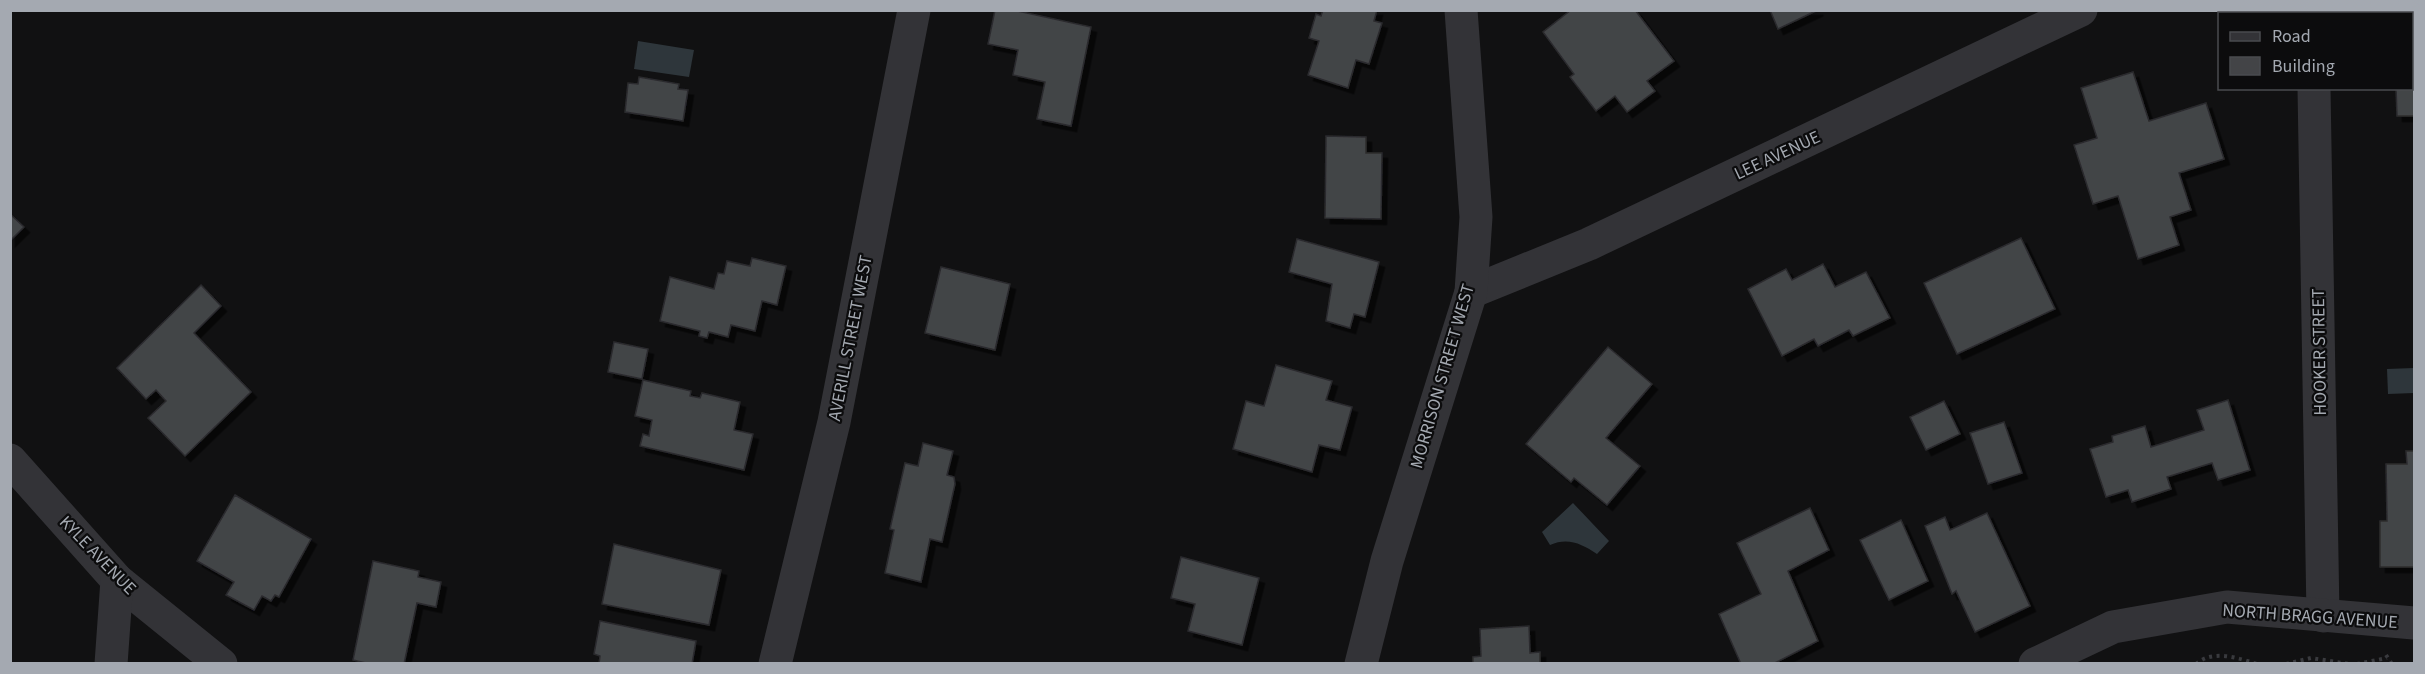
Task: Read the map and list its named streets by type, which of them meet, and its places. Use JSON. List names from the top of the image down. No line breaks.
{"streets":{"street":["LEE AVENUE","AVERILL STREET WEST","HOOKER STREET","MORRISON STREET WEST","KYLE AVENUE","NORTH BRAGG AVENUE"]},"crossings":[["LEE AVENUE","MORRISON STREET WEST"],["HOOKER STREET","NORTH BRAGG AVENUE"]],"legend":["Road","Building"]}
